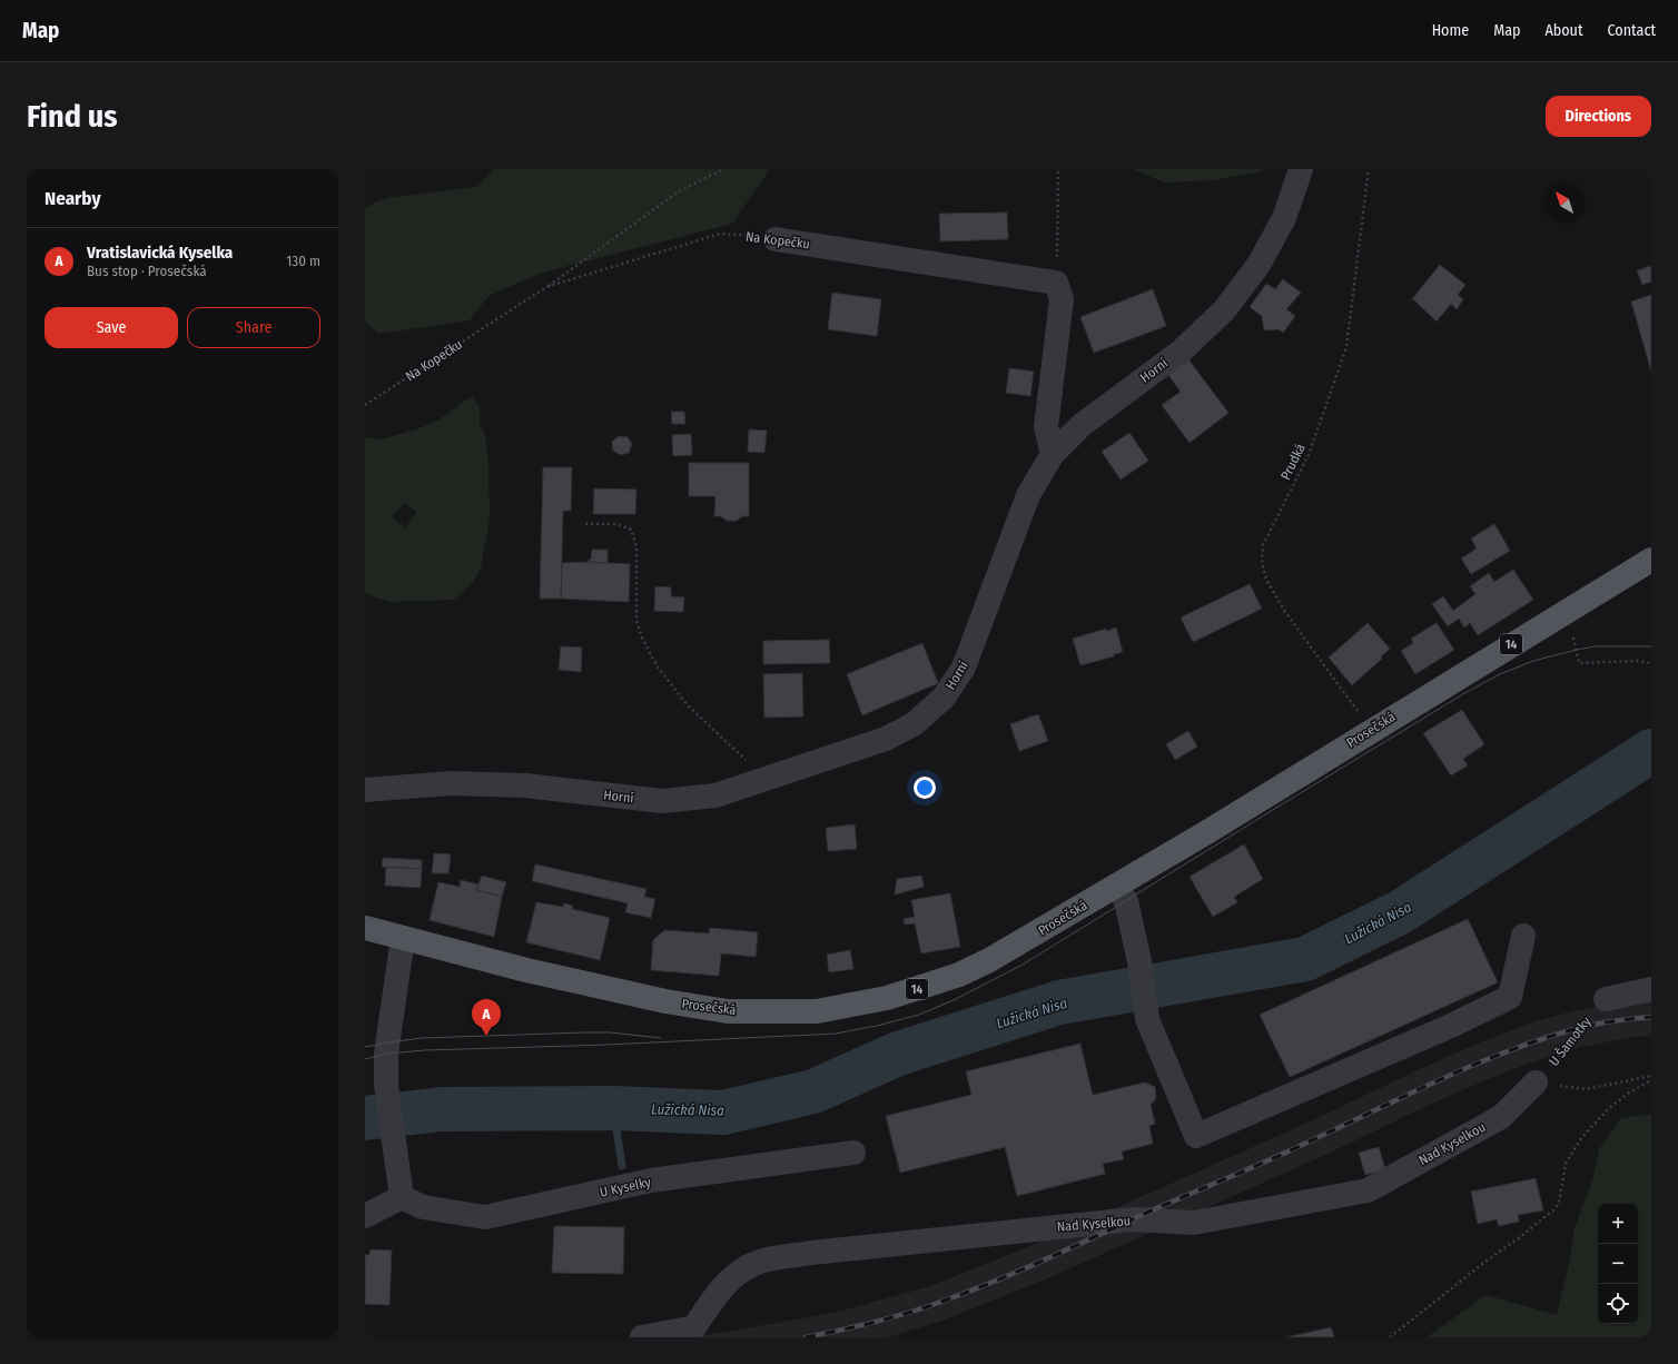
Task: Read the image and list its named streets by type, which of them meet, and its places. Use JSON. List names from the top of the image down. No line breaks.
{"streets":{"main road":["14","Prosečská"],"street":["Na Kopečku","Horní","Nad Kyselkou","U Kyselky"],"path":["Prudká","U Šamotky"]},"crossings":[["Prudká","Prosečská"],["U Šamotky","Nad Kyselkou"]],"water":["Lužická Nisa"],"north":"top left","page":{"header":"Map","nav":["Home","Map","About","Contact"],"buttons":["Directions",["Save","Share"]],"title":"Find us","heading":"Nearby","list":[{"mark":"A","name":"Vratislavická Kyselka","note":"Bus stop · Prosečská","value":"130 m"}],"pins":"A","map_buttons":["+","−"]}}
